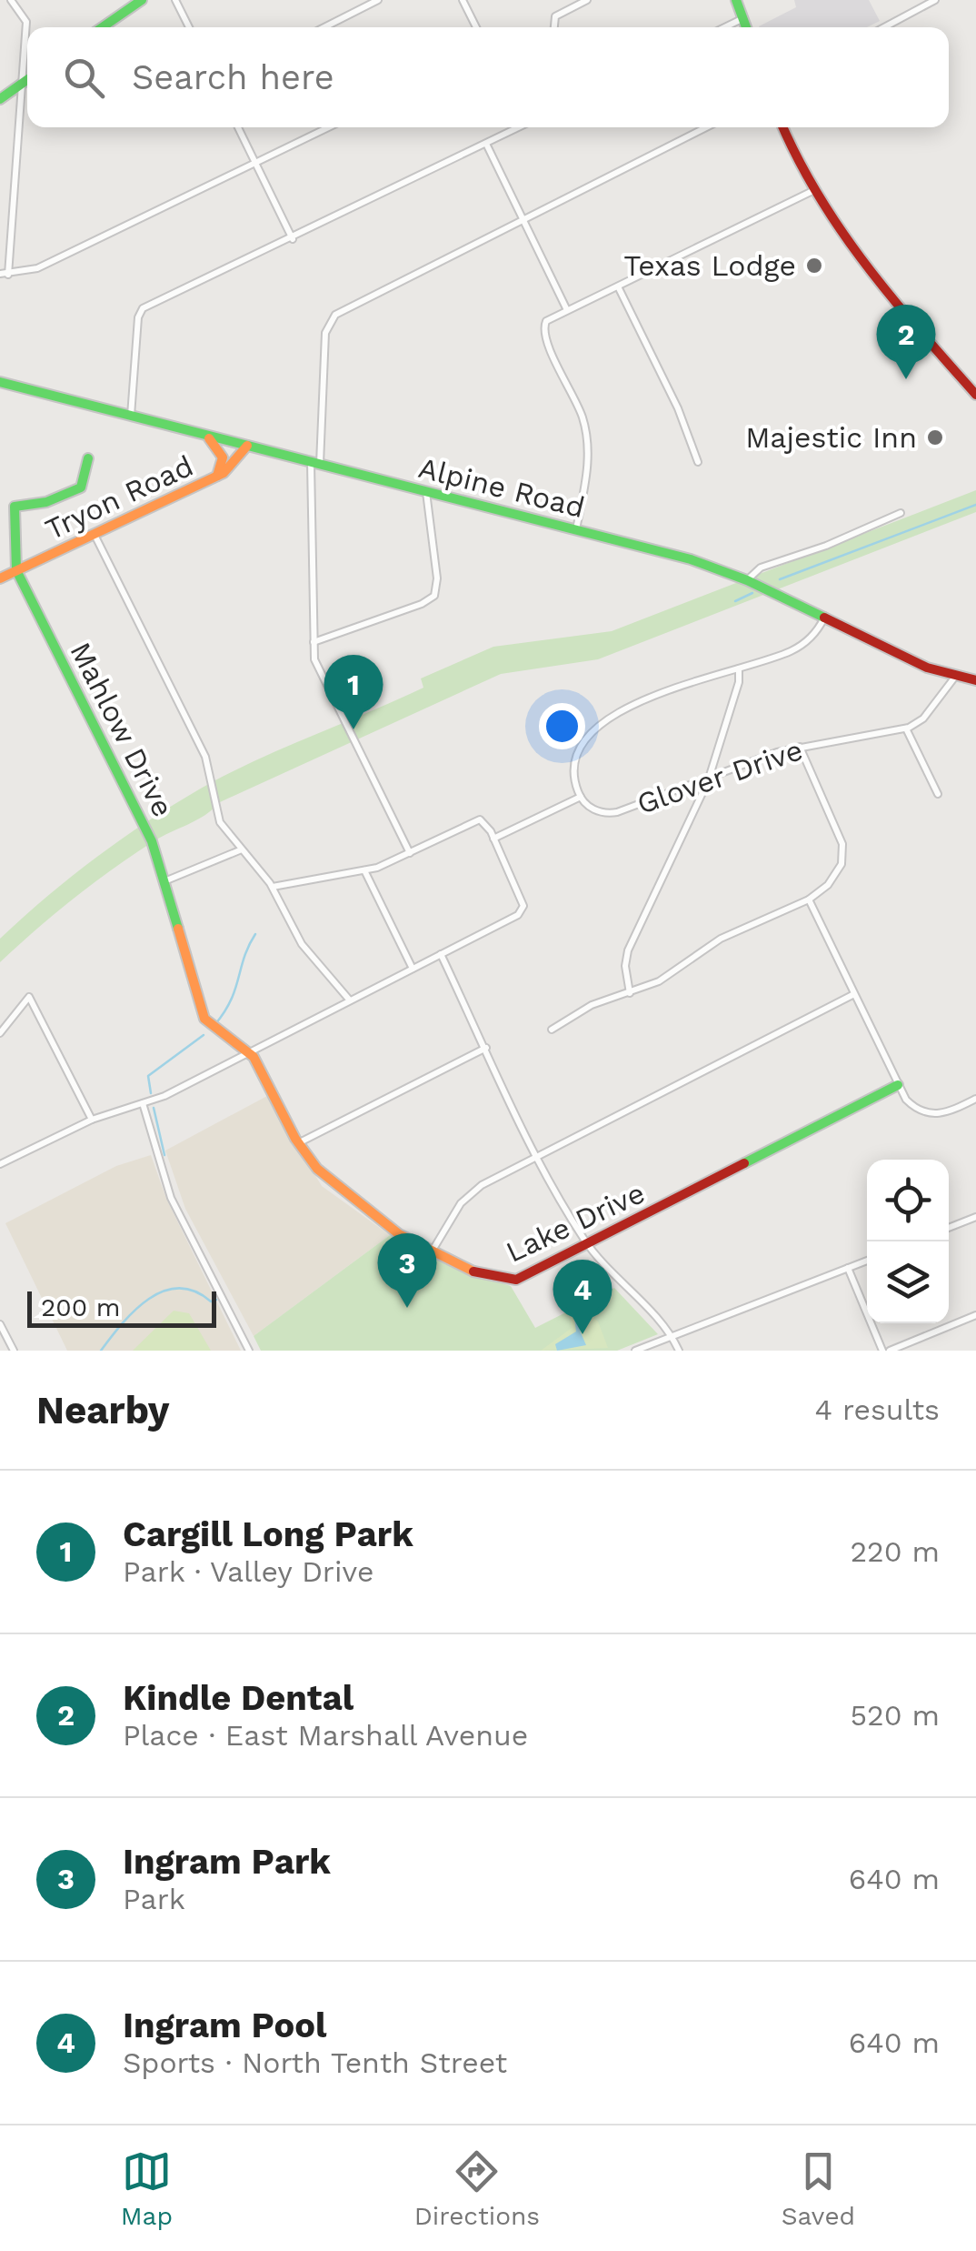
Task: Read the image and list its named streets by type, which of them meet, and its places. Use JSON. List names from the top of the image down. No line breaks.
{"streets":{"street":["Alpine Road","Tryon Road","Mahlow Drive","Glover Drive","Lake Drive"]},"crossings":[["Alpine Road","Tryon Road"],["Tryon Road","Mahlow Drive"],["Mahlow Drive","Lake Drive"]],"places":["Texas Lodge","Majestic Inn"],"scale_bar":"200 m","page":{"search":"Search here","pins":["2","1","3","4"],"scale":"200 m","heading":["Nearby","4 results"],"list":[{"mark":"1","name":"Cargill Long Park","note":"Park · Valley Drive","value":"220 m"},{"mark":"2","name":"Kindle Dental","note":"Place · East Marshall Avenue","value":"520 m"},{"mark":"3","name":"Ingram Park","note":"Park","value":"640 m"},{"mark":"4","name":"Ingram Pool","note":"Sports · North Tenth Street","value":"640 m"}],"nav":["Map","Directions","Saved"]}}
